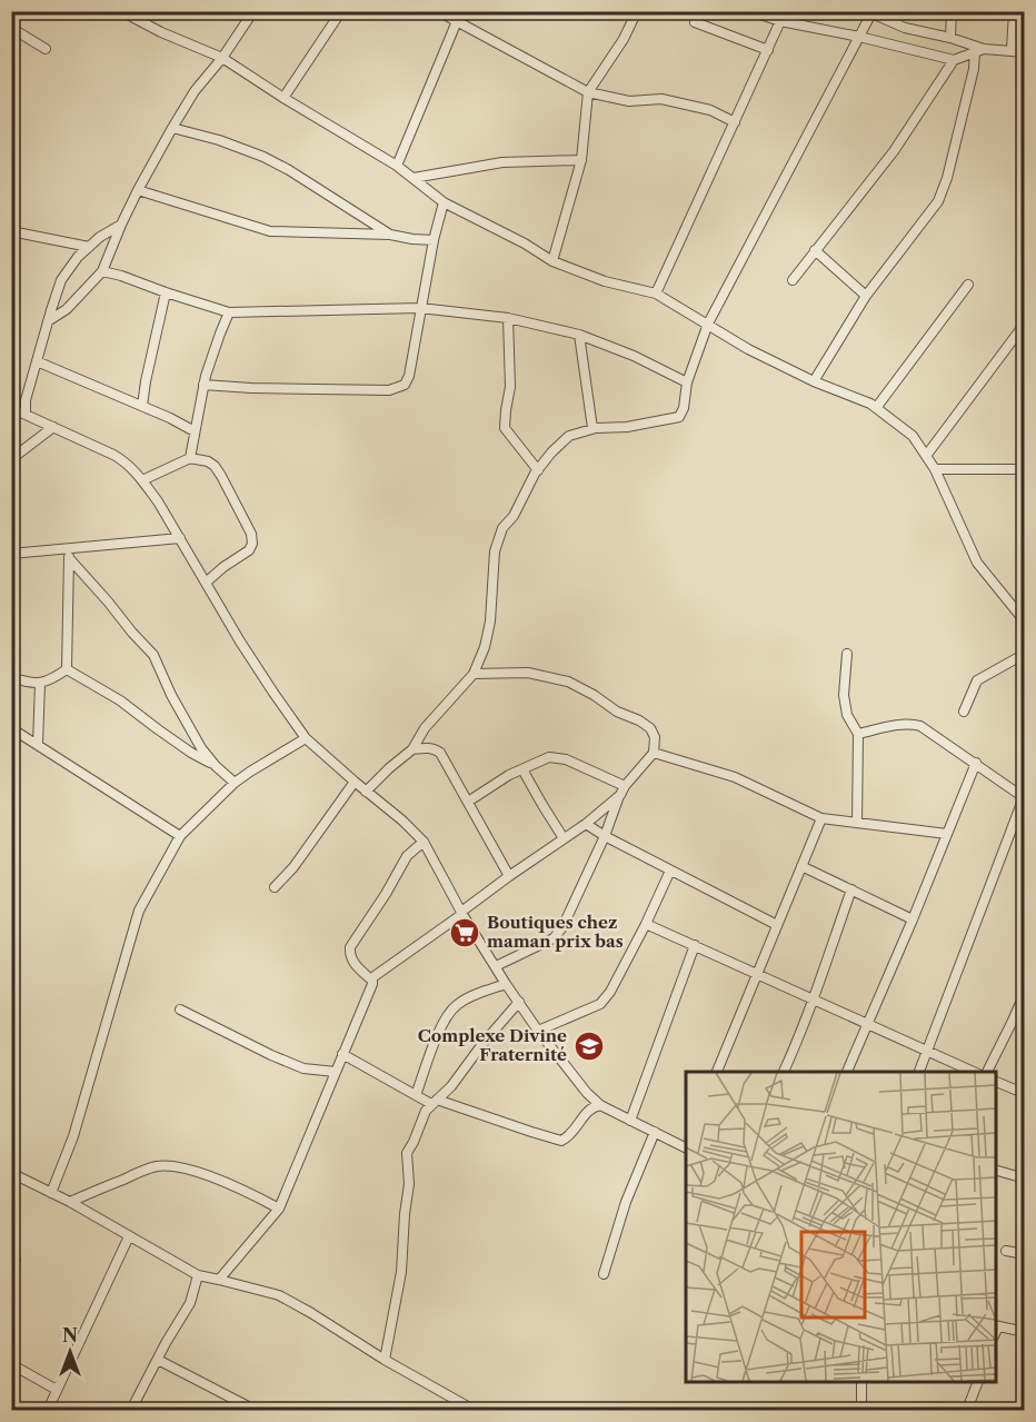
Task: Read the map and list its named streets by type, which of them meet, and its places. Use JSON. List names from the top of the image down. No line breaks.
{"places":{"supermarket":["Boutiques chez maman prix bas"],"school or university":["Complexe Divine Fraternité"]},"north":"top"}
